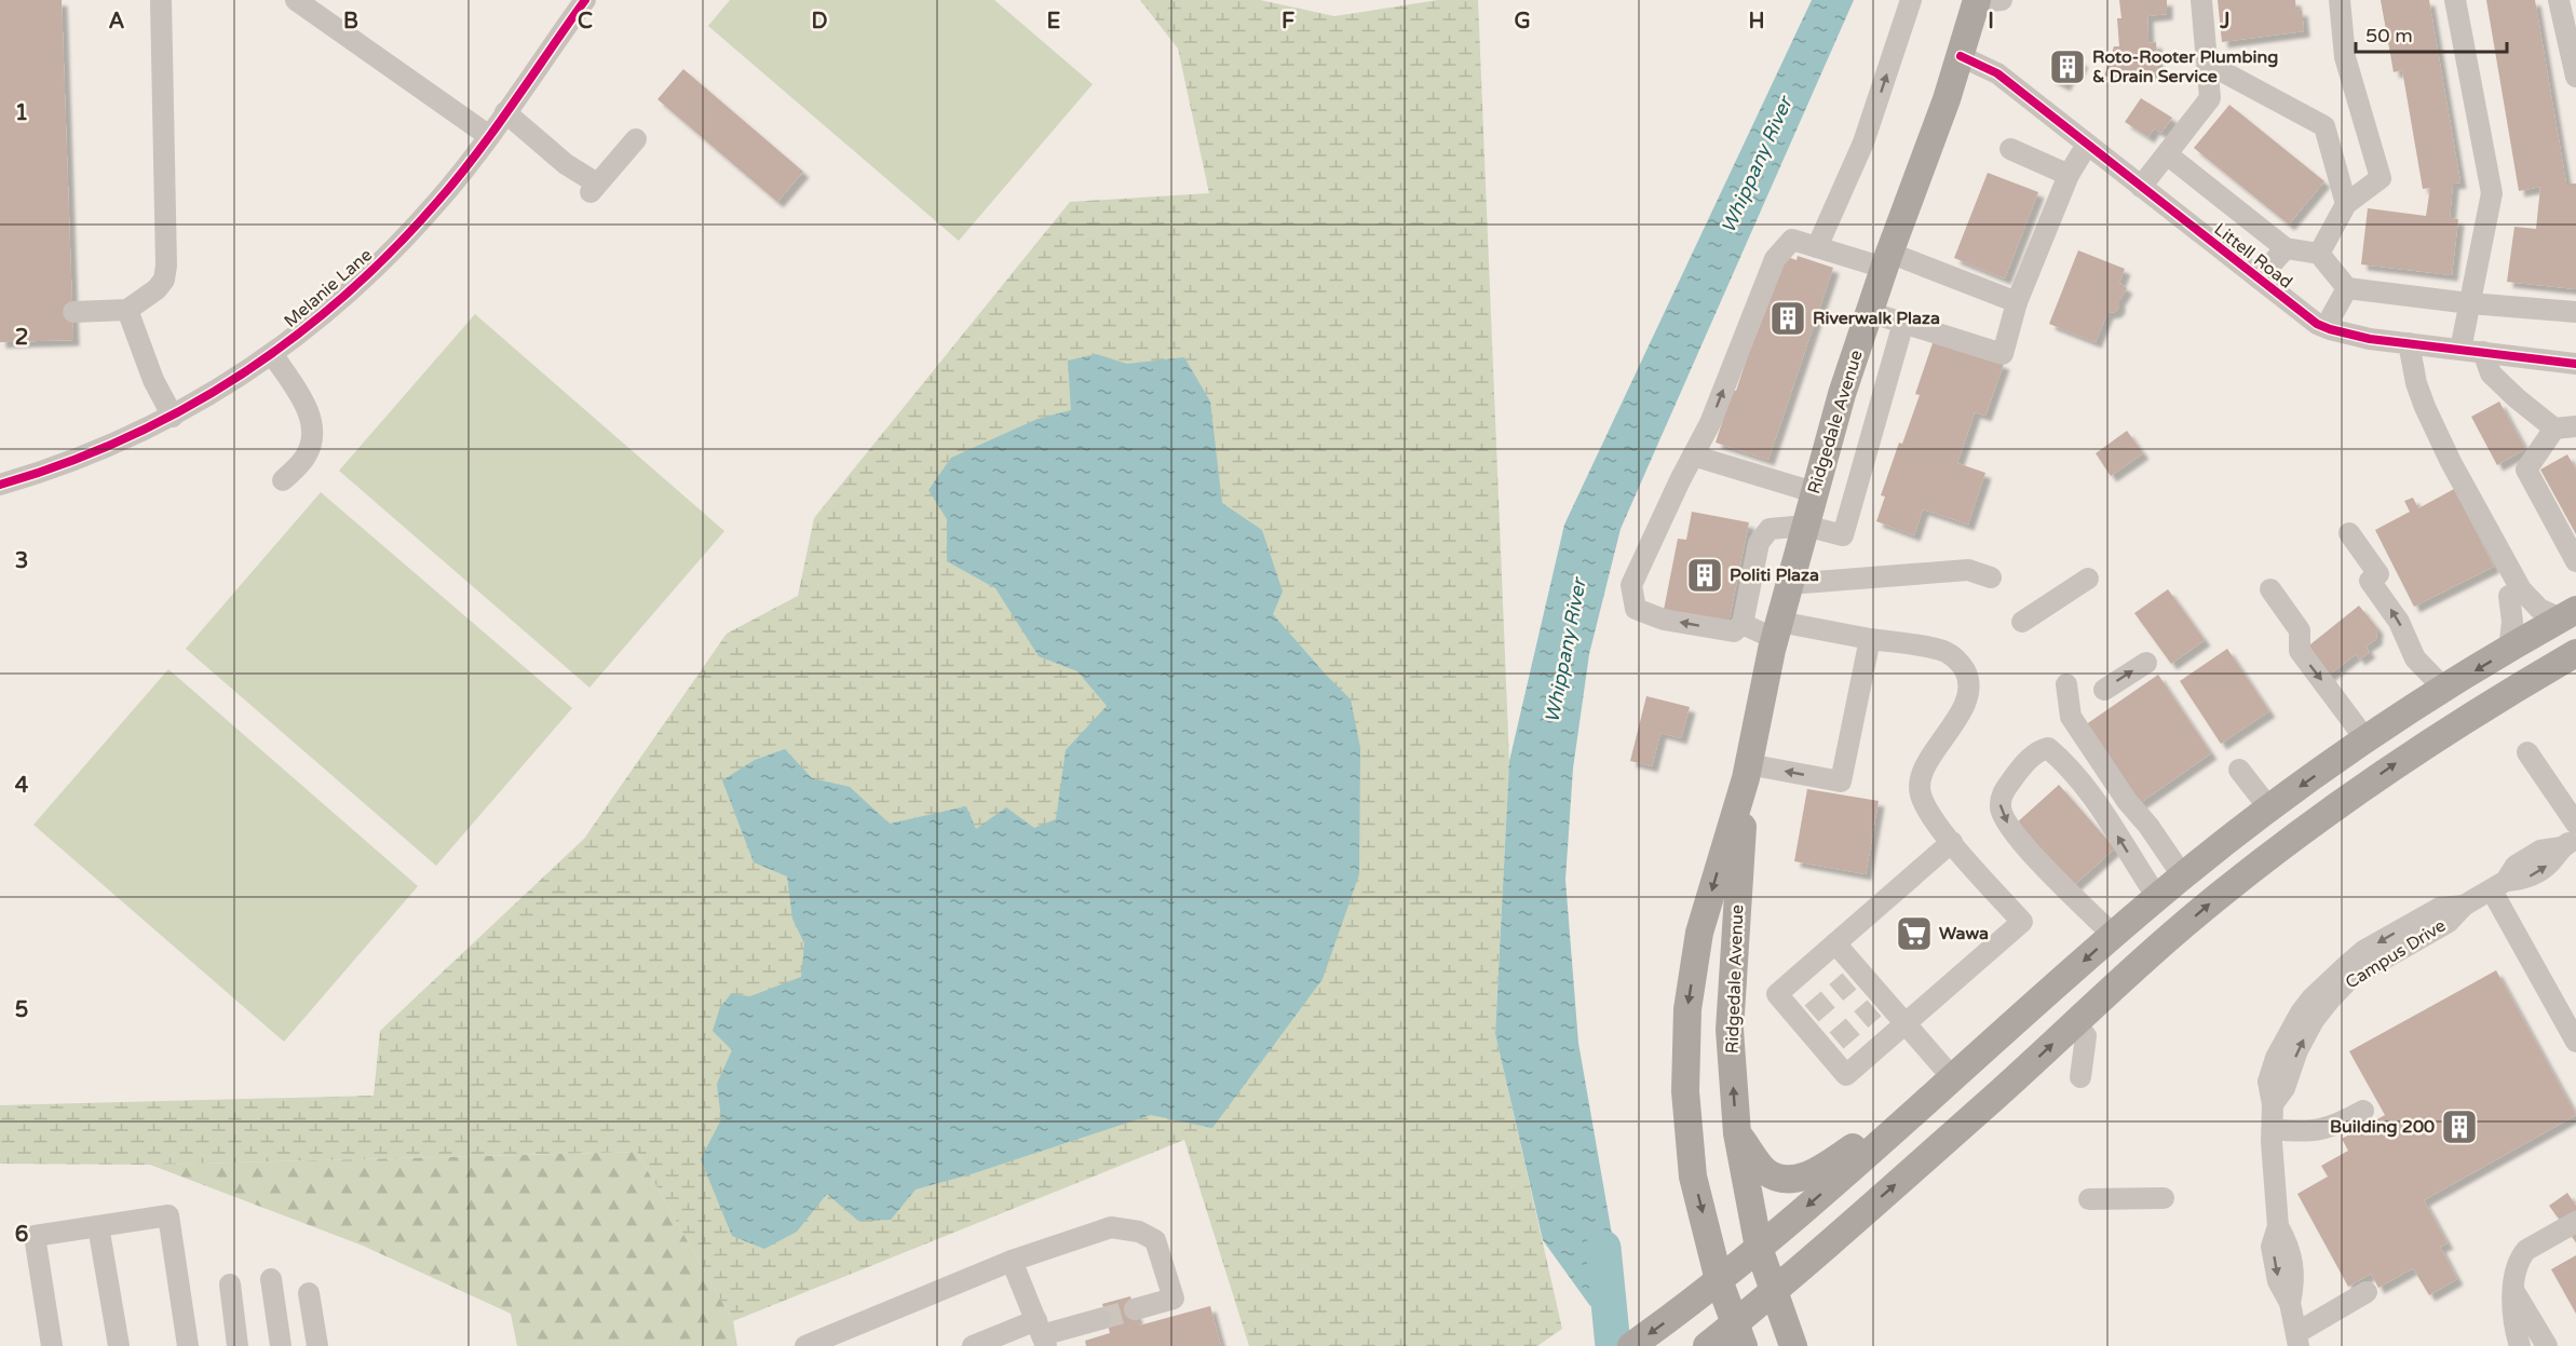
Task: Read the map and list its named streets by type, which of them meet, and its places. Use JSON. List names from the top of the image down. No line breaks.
{"streets":{"main road":["Ridgedale Avenue"],"street":["Littell Road","Melanie Lane","Campus Drive"]},"crossings":[["Littell Road","Ridgedale Avenue"]],"water":["Whippany River"],"places":{"building":["Roto-Rooter Plumbing & Drain Service","Riverwalk Plaza","Politi Plaza","Building 200"],"supermarket":["Wawa"]},"scale_bar":"50 m","grid":{"columns":["A","B","C","D","E","F","G","H","I","J"],"rows":["1","2","3","4","5","6"]}}
